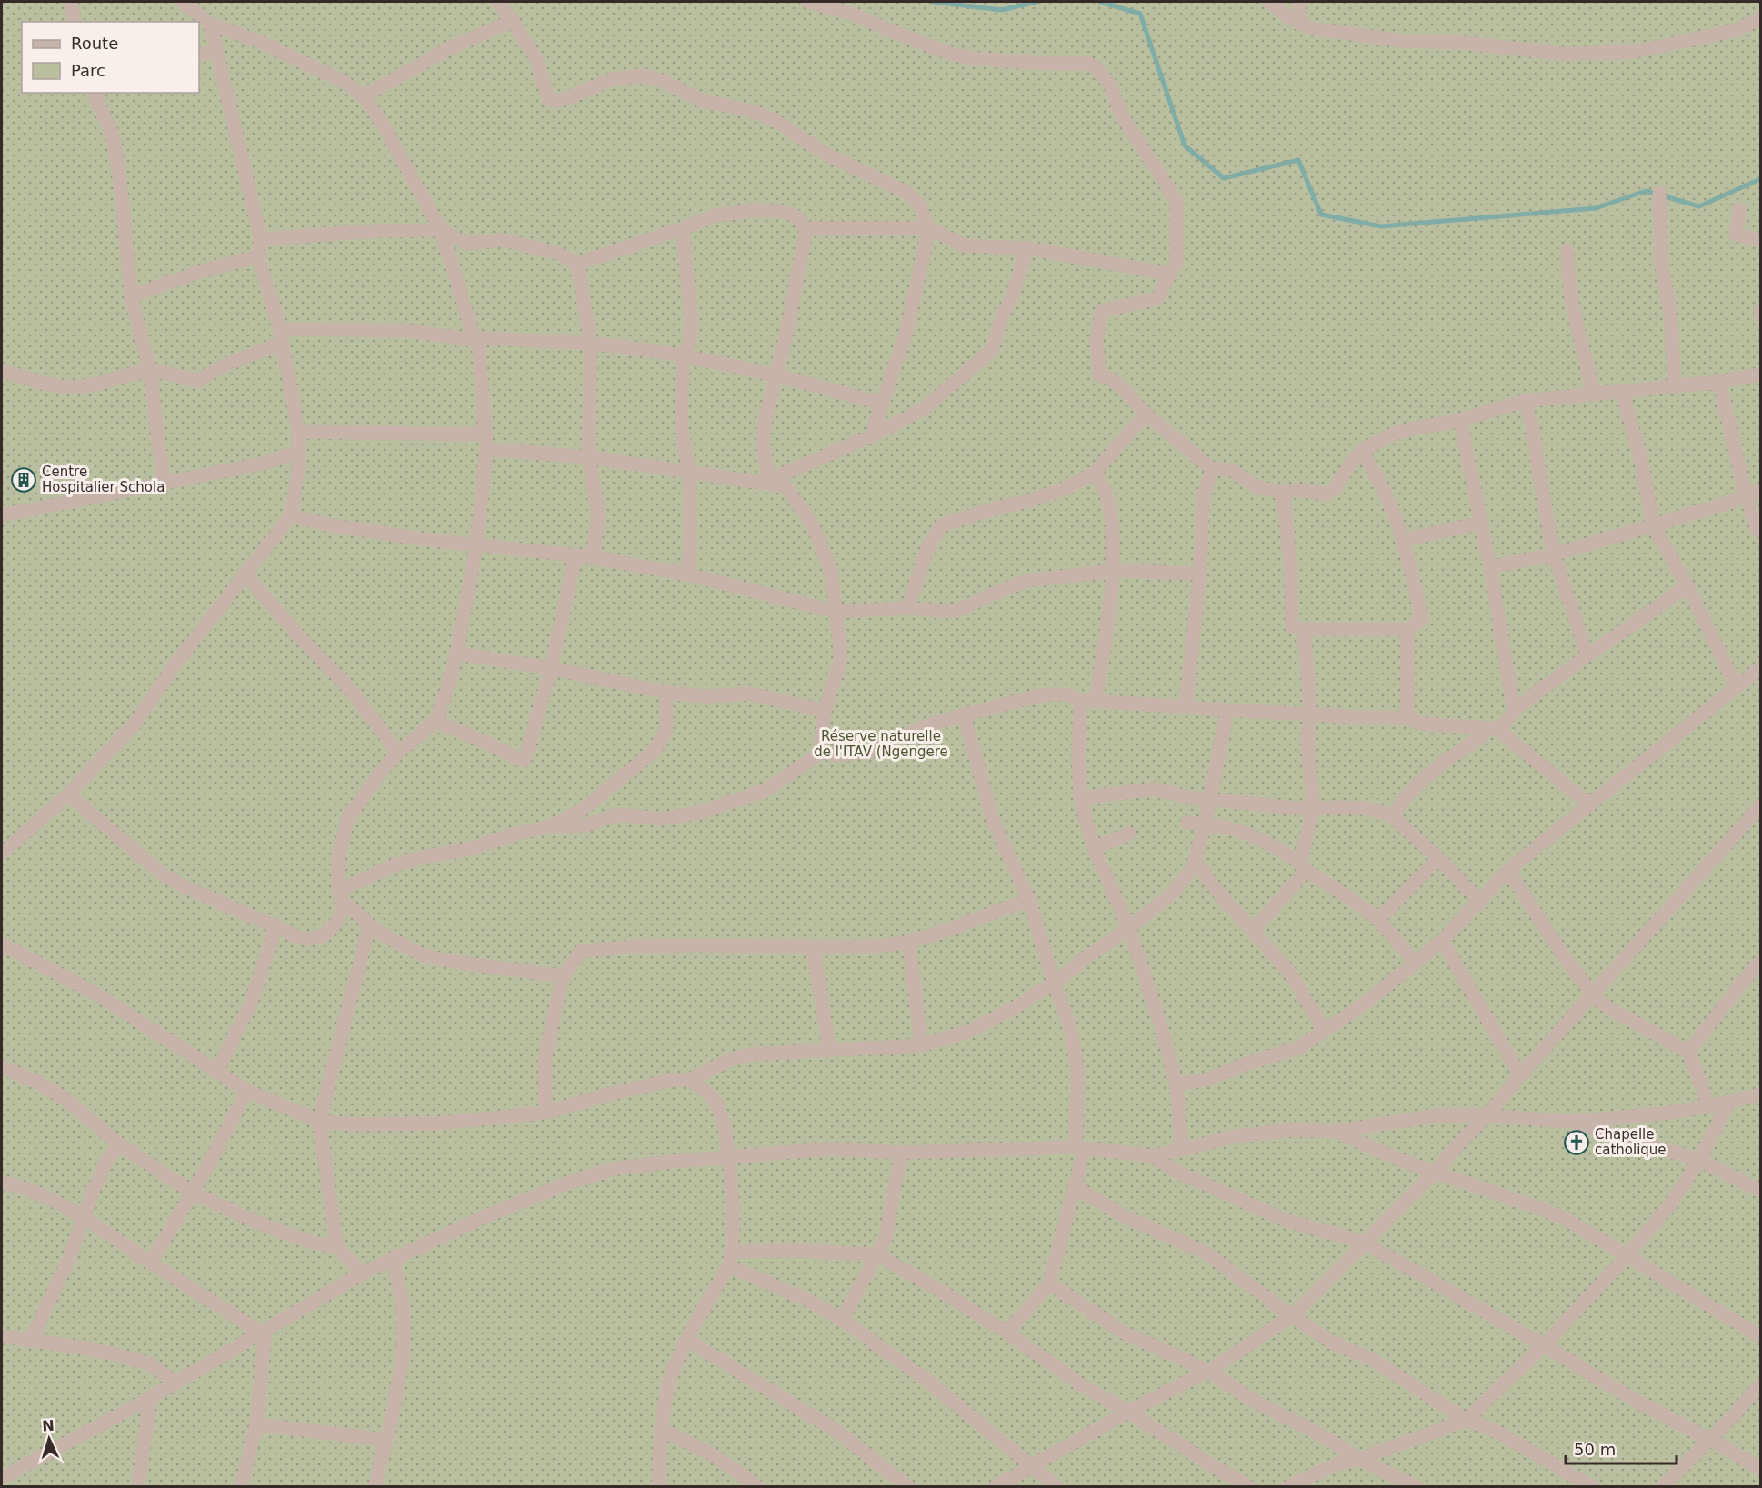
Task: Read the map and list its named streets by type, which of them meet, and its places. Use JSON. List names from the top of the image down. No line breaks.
{"parks":["Réserve naturelle de l'ITAV (Ngengere"],"places":{"building":["Centre Hospitalier Schola"],"church":["Chapelle catholique"]},"legend":["Route","Parc"],"scale_bar":"50 m","north":"top"}
